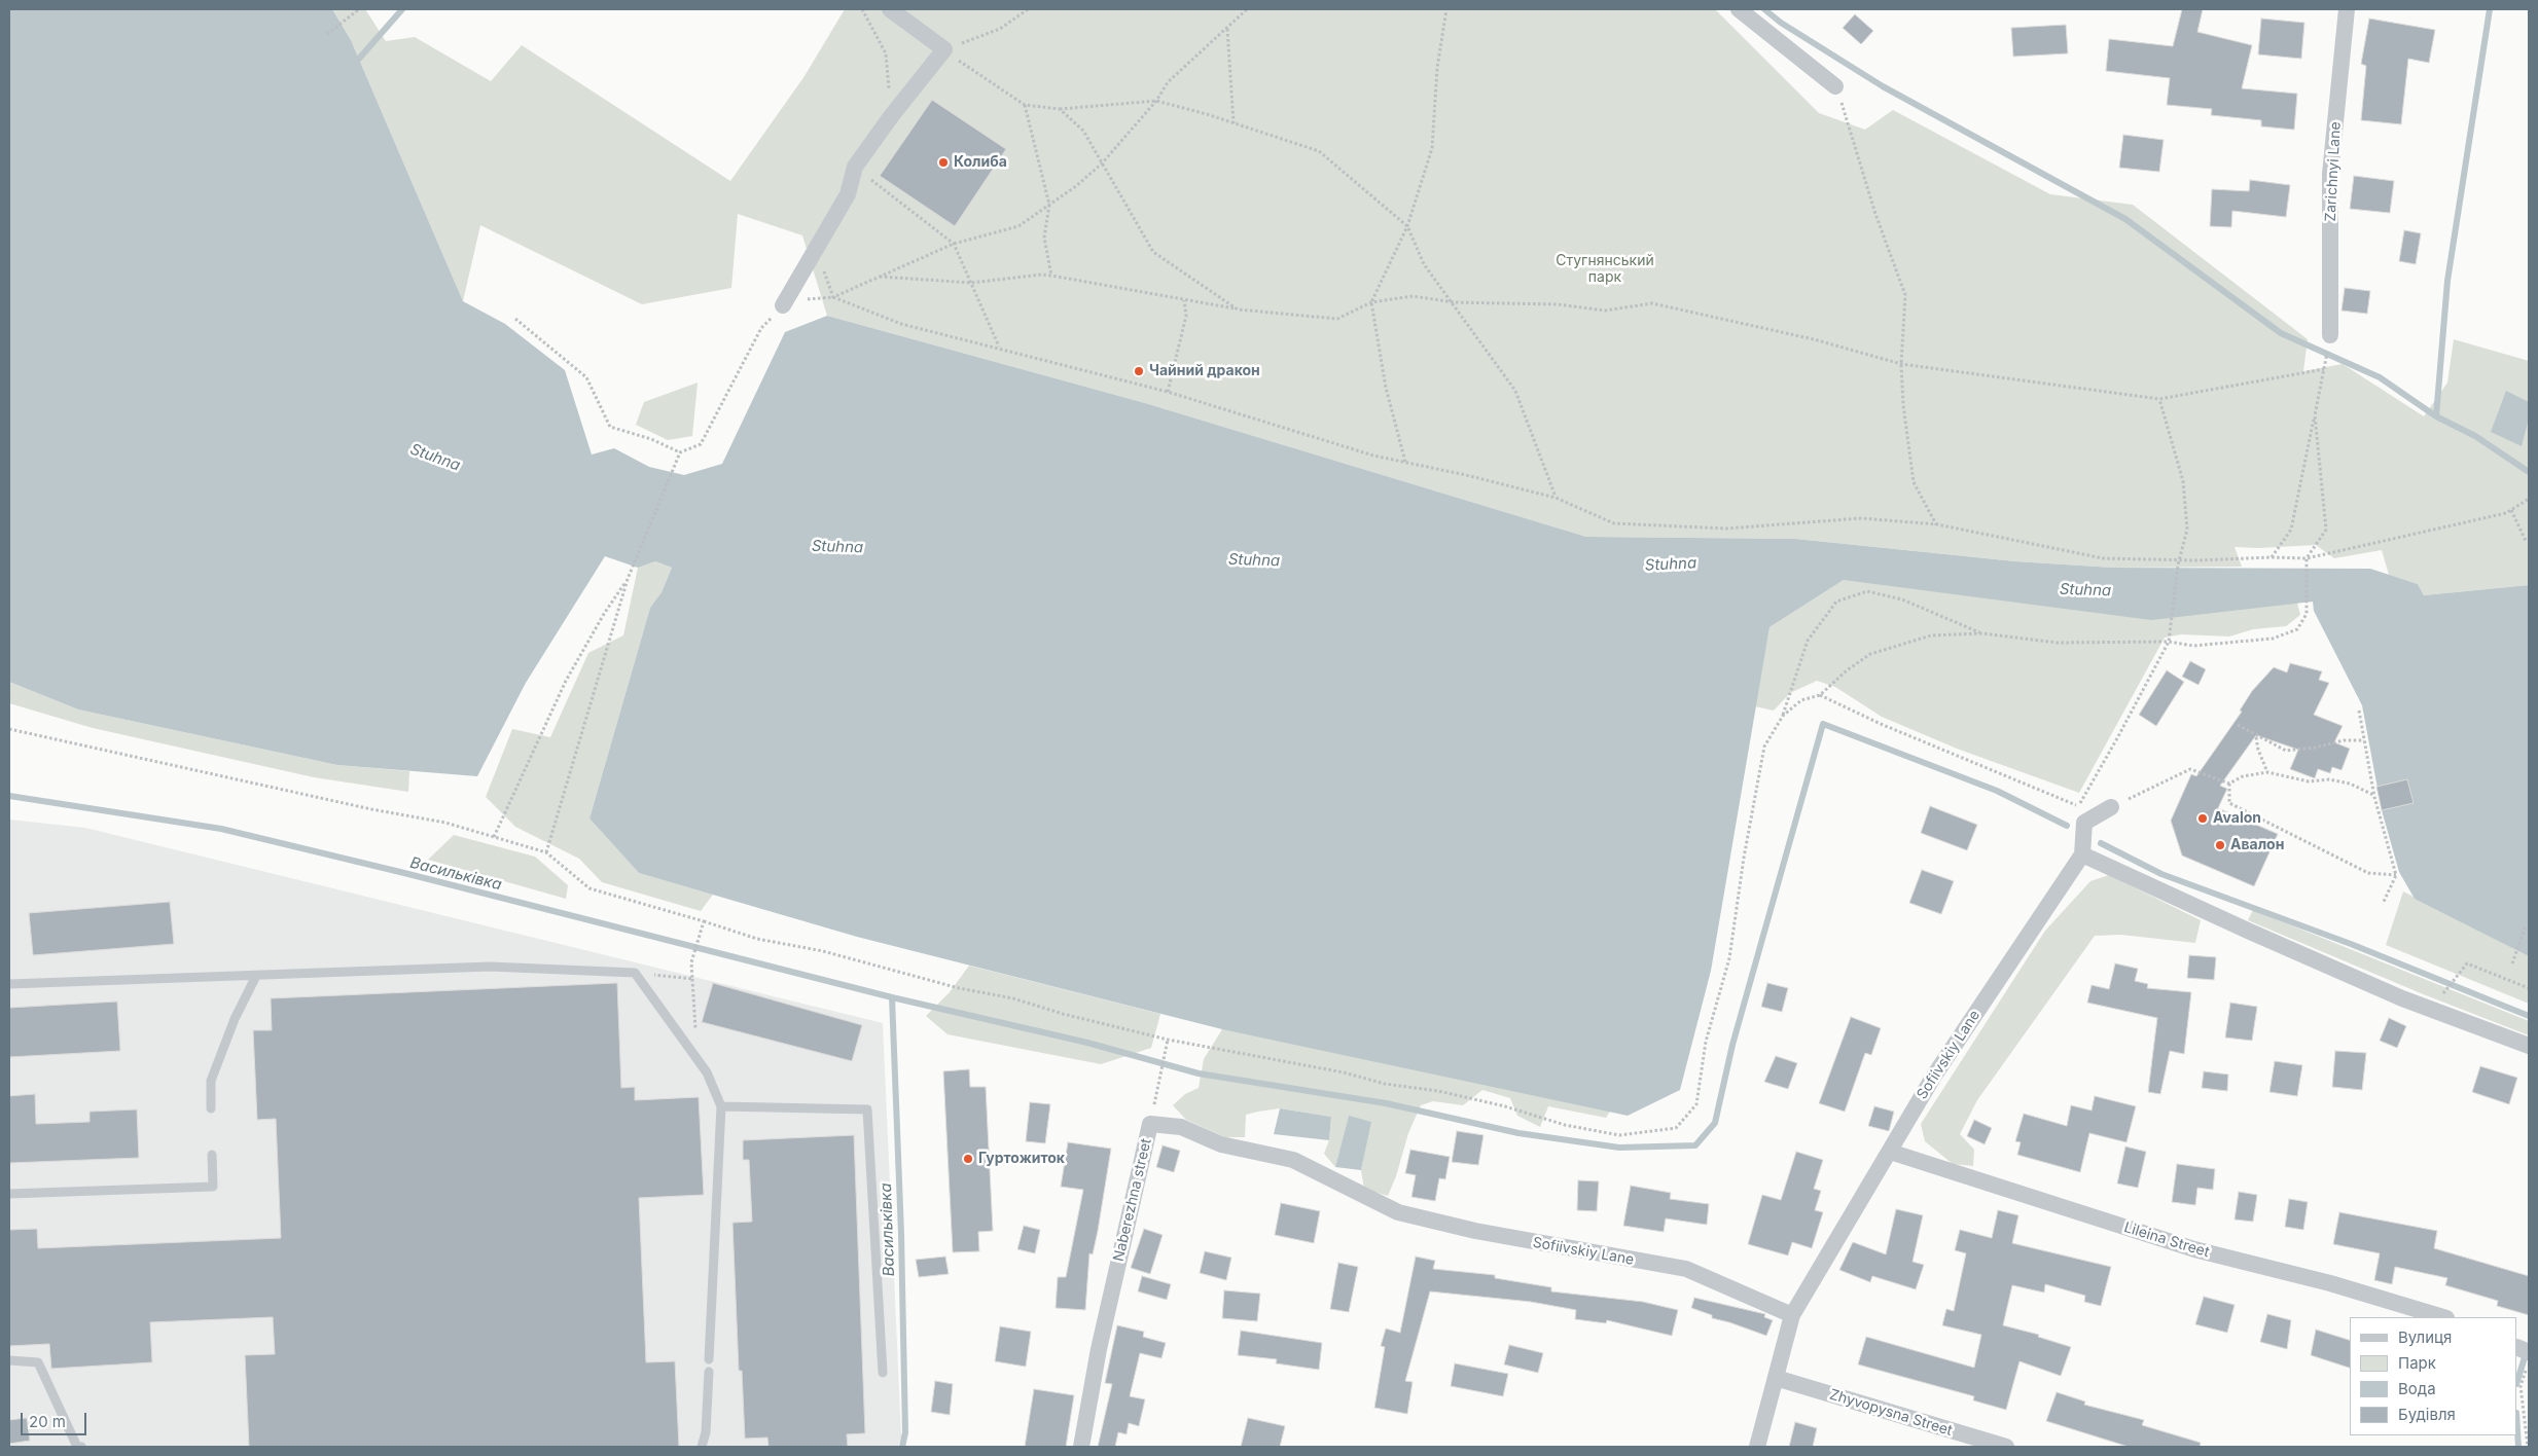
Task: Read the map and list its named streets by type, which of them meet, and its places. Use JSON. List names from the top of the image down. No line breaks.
{"streets":{"street":["Zarichnyi Lane","Sofiivskiy Lane","Naberezhna street","Lileina Street","Zhyvopysna Street"]},"crossings":[["Sofiivskiy Lane","Naberezhna street"],["Sofiivskiy Lane","Lileina Street"],["Sofiivskiy Lane","Zhyvopysna Street"]],"water":["Stuhna","Васильківка"],"parks":["Стугнянський парк"],"places":["Колиба","Чайний дракон","Avalon","Авалон","Гуртожиток"],"legend":["Вулиця","Парк","Вода","Будівля"],"scale_bar":"20 m"}
